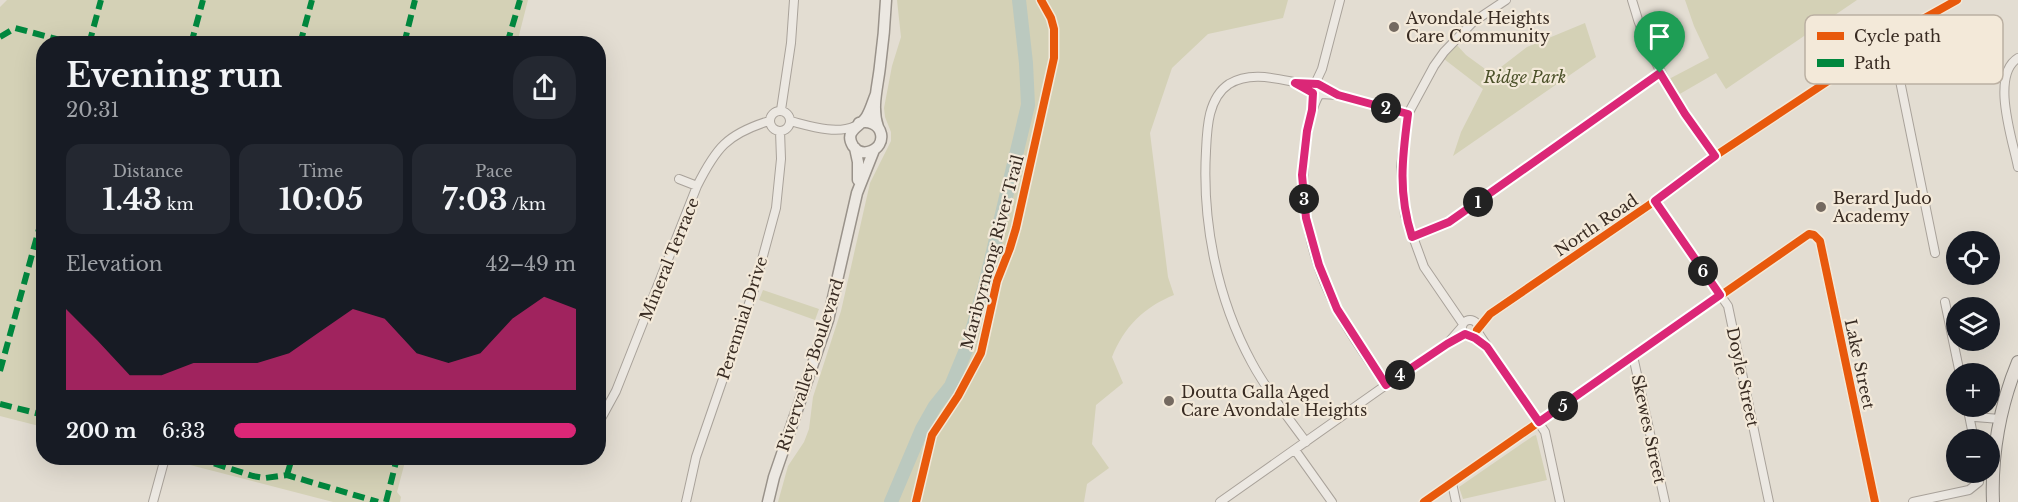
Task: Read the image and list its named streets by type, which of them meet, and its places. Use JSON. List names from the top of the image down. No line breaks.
{"streets":{"street":["North Road","Mineral Terrace","Perennial Drive","Lake Street","Rivervalley Boulevard","Doyle Street","Skewes Street"],"cycle path":["Maribyrnong River Trail"]},"crossings":[["North Road","Doyle Street"],["Mineral Terrace","Perennial Drive"],["Lake Street","Doyle Street"]],"parks":["Ridge Park"],"places":["Avondale Heights Care Community","Berard Judo Academy","Doutta Galla Aged Care Avondale Heights"],"legend":["Cycle path","Path"],"page":{"heading":["Evening run","20:31"],"pins":["2","3","1","6","4","5"],"stats":[["Distance","1.43 km"],["Time","10:05"],["Pace","7:03 /km"]],"map_buttons":["+","−"],"chart":["Elevation","42–49 m"],"list":[{"name":"200 m","note":"6:33"}]}}
